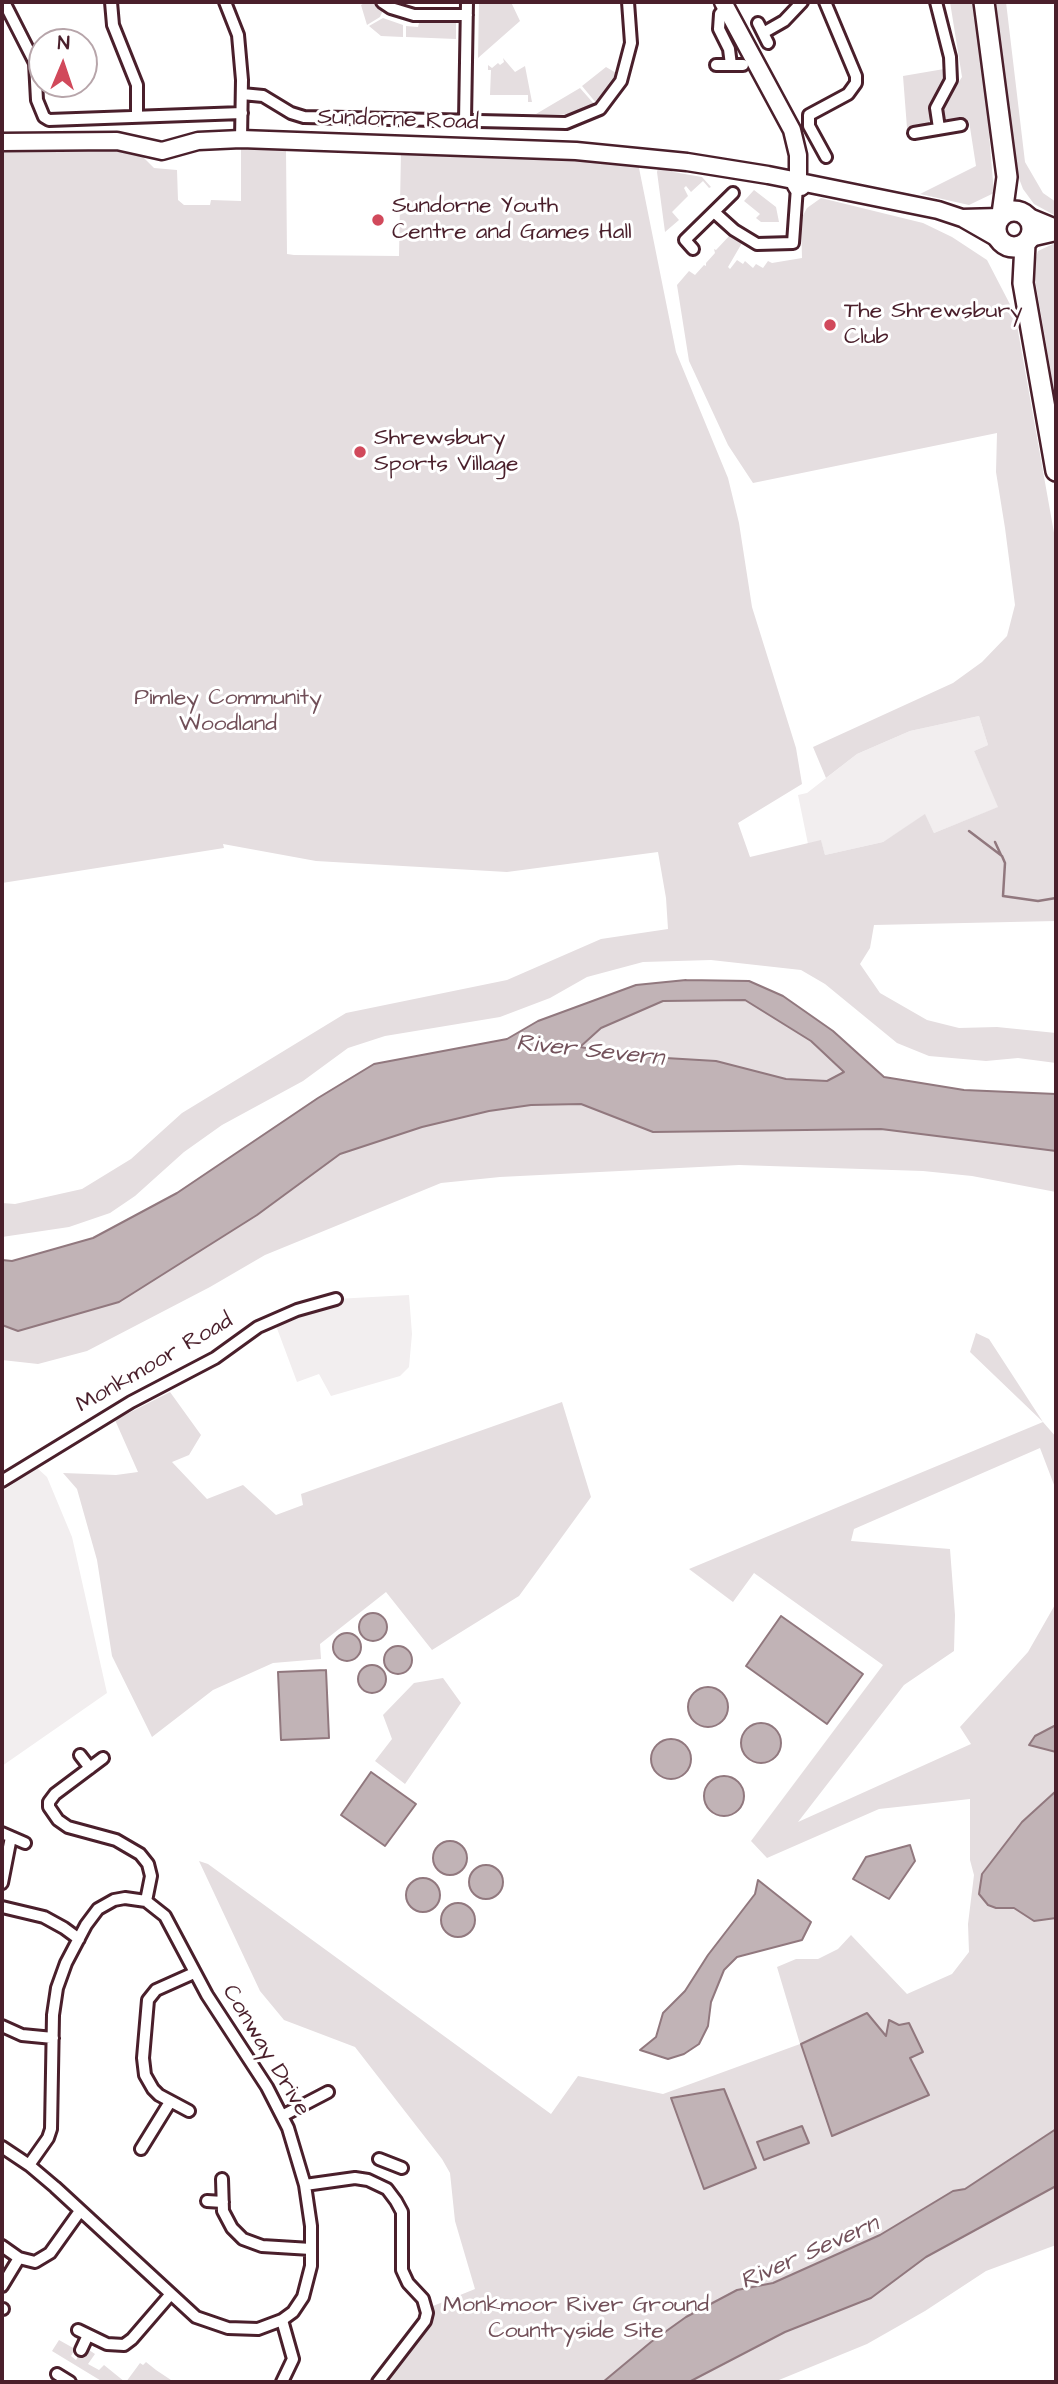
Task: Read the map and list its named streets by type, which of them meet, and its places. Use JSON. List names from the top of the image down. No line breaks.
{"streets":{"main road":["Sundorne Road"],"street":["Monkmoor Road","Conway Drive"]},"water":["River Severn"],"parks":["Pimley Community Woodland","Monkmoor River Ground Countryside Site"],"places":["Sundorne Youth Centre and Games Hall","The Shrewsbury Club","Shrewsbury Sports Village"],"north":"top"}
